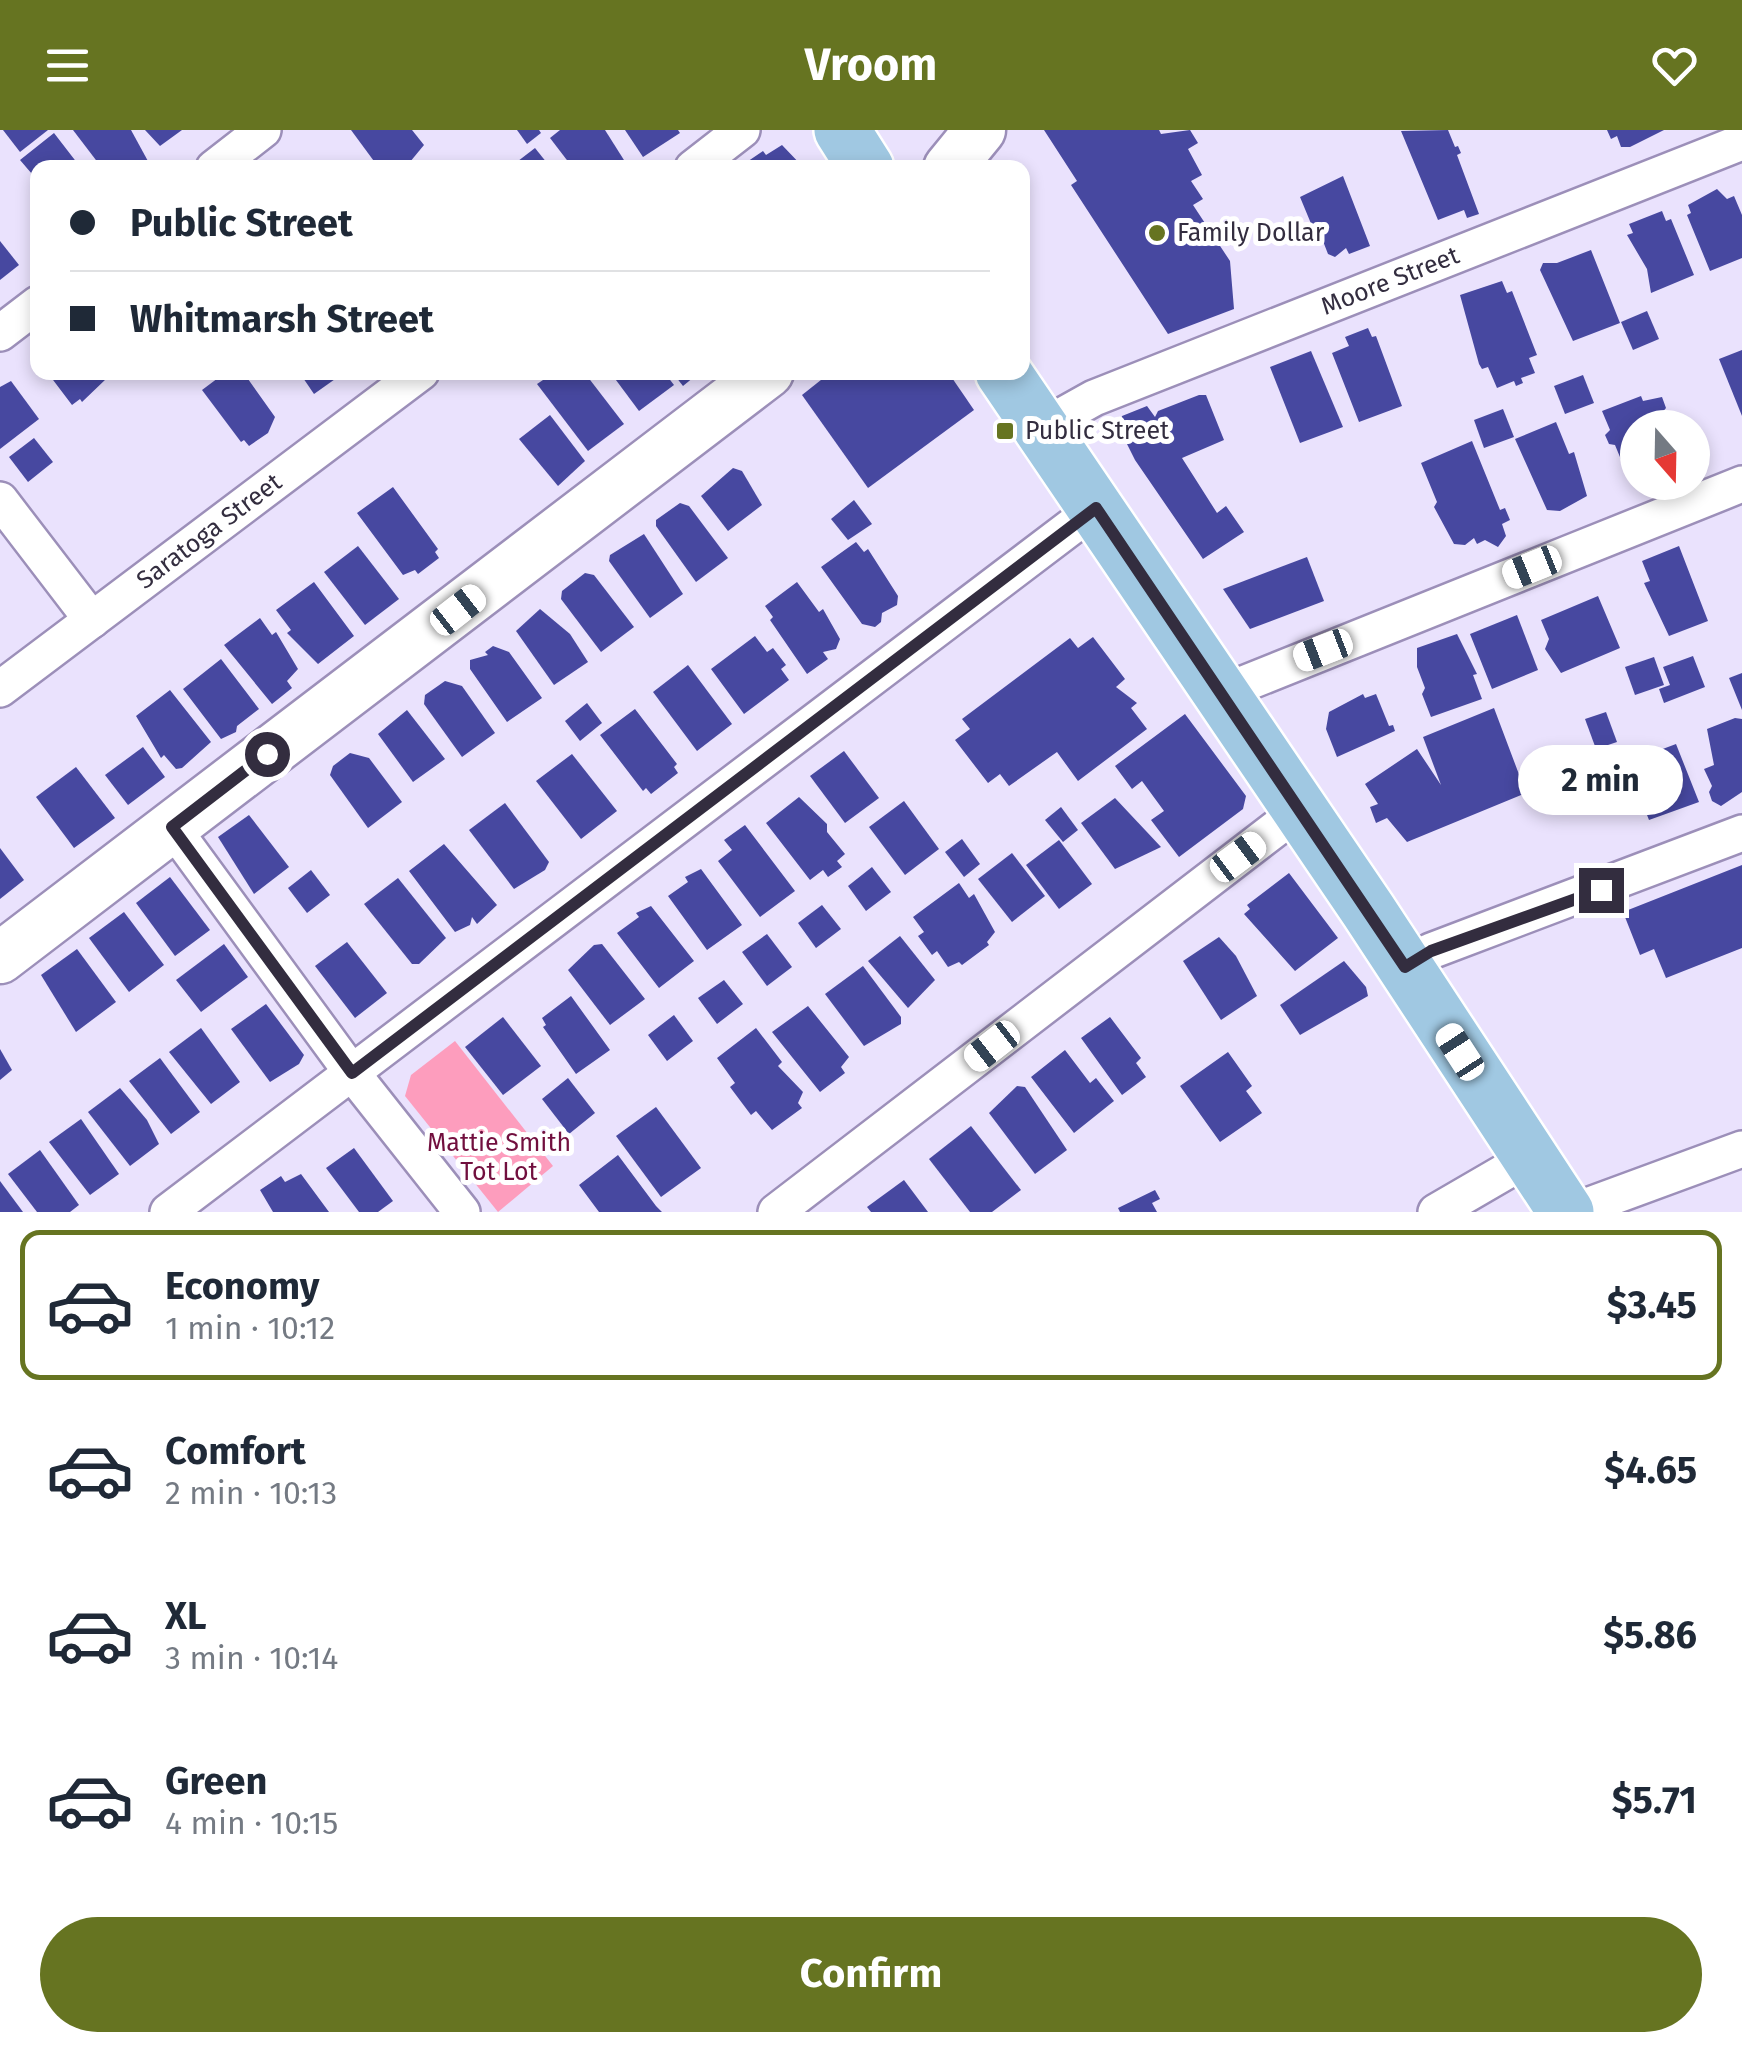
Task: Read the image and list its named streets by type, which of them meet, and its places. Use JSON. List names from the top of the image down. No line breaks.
{"streets":{"street":["Moore Street","Saratoga Street"]},"parks":["Mattie Smith Tot Lot"],"places":{"other":["Family Dollar"],"transit":["Public Street"]},"north":"bottom","page":{"header":"Vroom","banner":["Public Street","Whitmarsh Street"],"bubble":"2 min","list":[{"name":"Economy","note":"1 min · 10:12","value":"$3.45"},{"name":"Comfort","note":"2 min · 10:13","value":"$4.65"},{"name":"XL","note":"3 min · 10:14","value":"$5.86"},{"name":"Green","note":"4 min · 10:15","value":"$5.71"}],"buttons":"Confirm"}}
